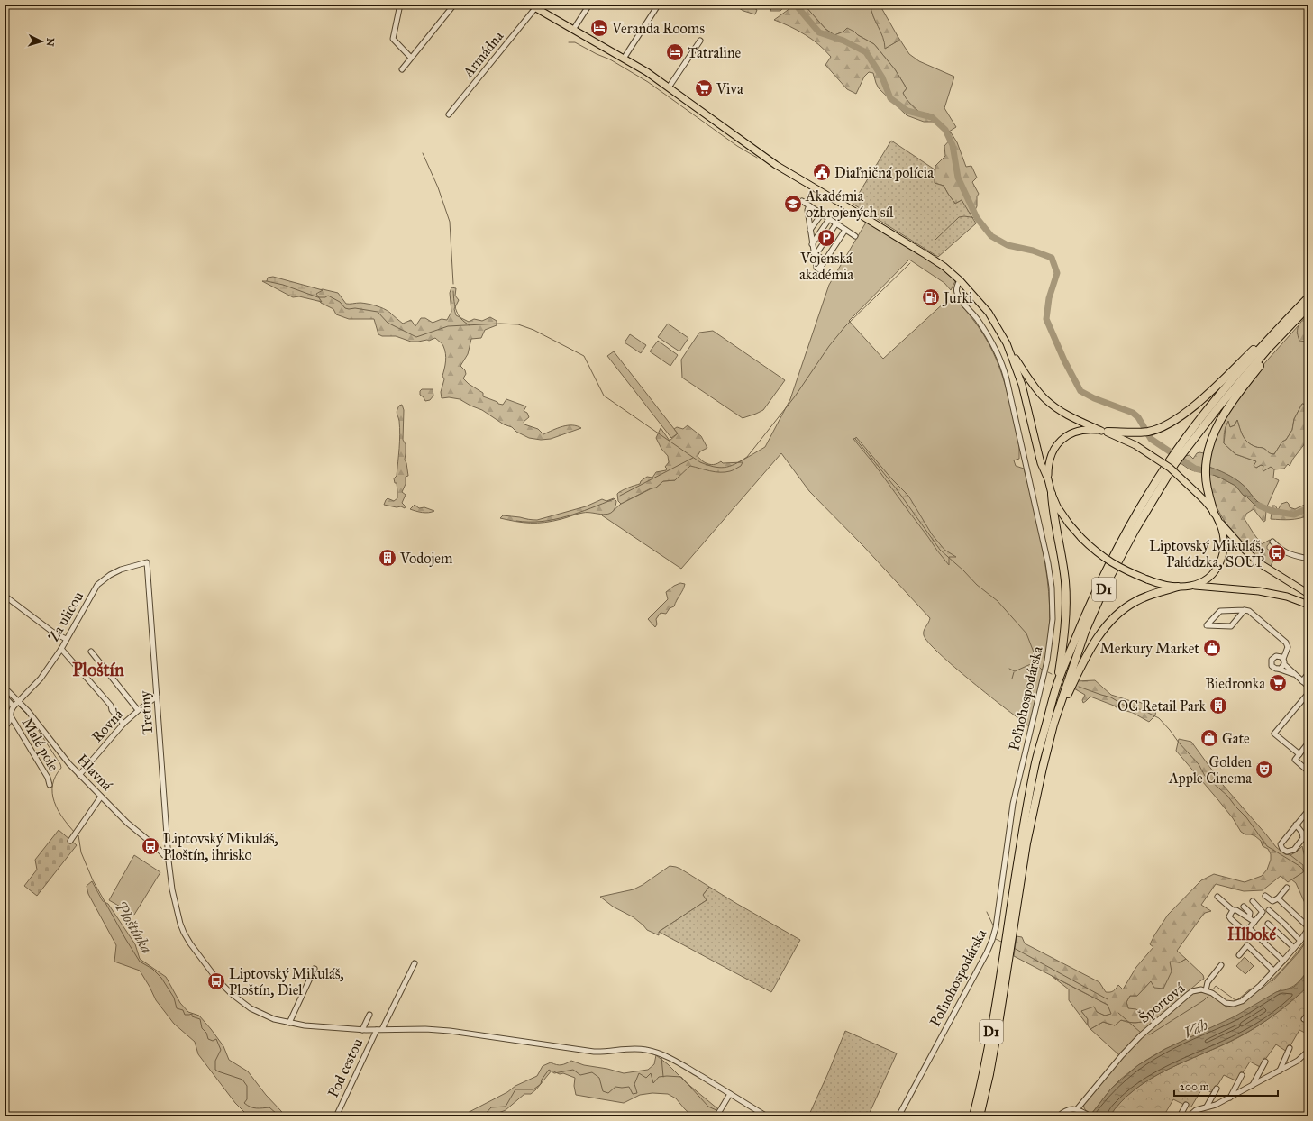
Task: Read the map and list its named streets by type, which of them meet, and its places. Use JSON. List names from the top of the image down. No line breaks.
{"streets":{"highway":["D1"],"street":["Armádna","Za ulicou","Poľnohospodárska","Tretiny","Rovná","Malé pole","Hlavná","Športová","Pod cestou"]},"crossings":[["Za ulicou","Tretiny"],["Za ulicou","Hlavná"],["Tretiny","Rovná"],["Tretiny","Hlavná"],["Tretiny","Pod cestou"],["Rovná","Hlavná"]],"districts":["Ploštín","Hlboké"],"water":["Ploštínka","Váh"],"places":{"hotel":["Veranda Rooms","Tatraline"],"supermarket":["Viva","Biedronka"],"public building":["Diaľničná polícia"],"school or university":["Akadémia ozbrojených síl"],"parking":["Vojenská akadémia"],"fuel station":["Jurki"],"bus stop":["Liptovský Mikuláš, Palúdzka, SOUP","Liptovský Mikuláš, Ploštín, ihrisko","Liptovský Mikuláš, Ploštín, Diel"],"building":["Vodojem","OC Retail Park"],"shop":["Merkury Market","Gate"],"theatre":["Golden Apple Cinema"]},"scale_bar":"200 m","north":"right"}
